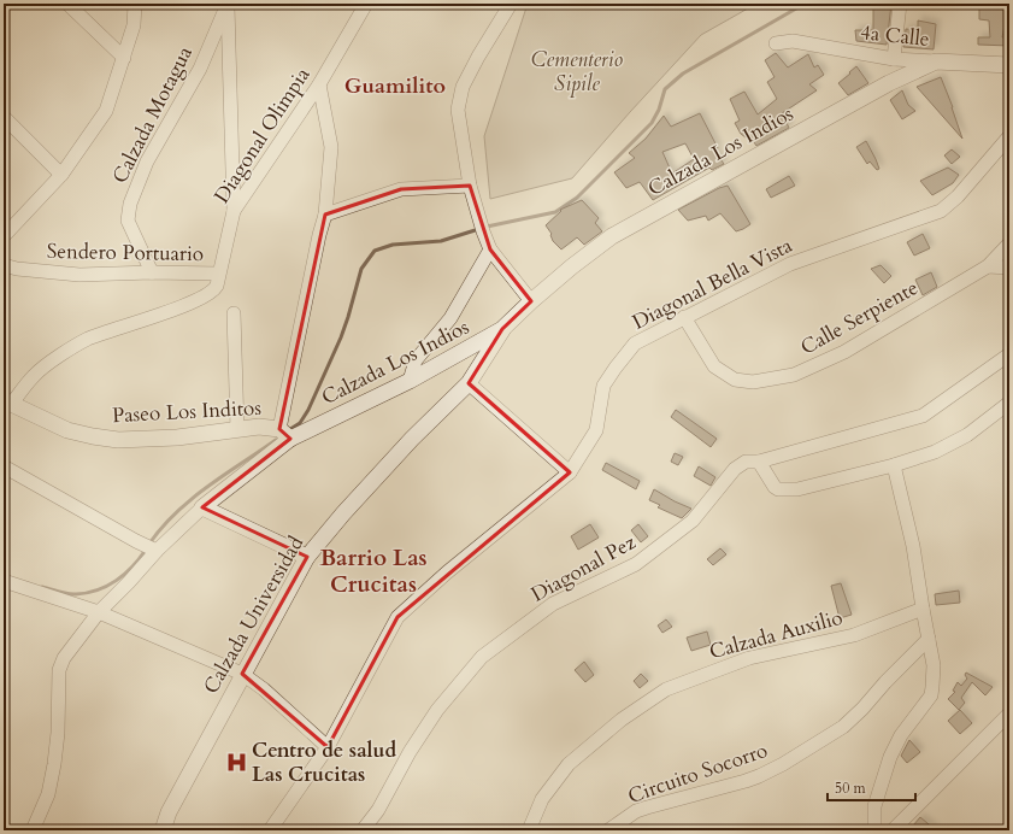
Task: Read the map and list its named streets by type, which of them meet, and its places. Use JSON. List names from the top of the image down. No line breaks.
{"streets":{"street":["4a Calle","Calzada Motagua","Diagonal Olimpia","Calzada Los Indios","Sendero Portuario","Diagonal Bella Vista","Calle Serpiente","Paseo Los Inditos","Diagonal Pez","Calzada Universidad","Calzada Auxilio","Circuito Socorro"]},"crossings":[["4a Calle","Calzada Los Indios"],["Calzada Motagua","Sendero Portuario"],["Diagonal Olimpia","Sendero Portuario"],["Diagonal Olimpia","Paseo Los Inditos"],["Calzada Los Indios","Paseo Los Inditos"],["Calzada Los Indios","Calzada Universidad"],["Diagonal Bella Vista","Calle Serpiente"]],"districts":["Guamilito","Barrio Las Crucitas"],"parks":["Cementerio Sipile"],"places":{"hospital":["Centro de salud Las Crucitas"]},"scale_bar":"50 m"}
